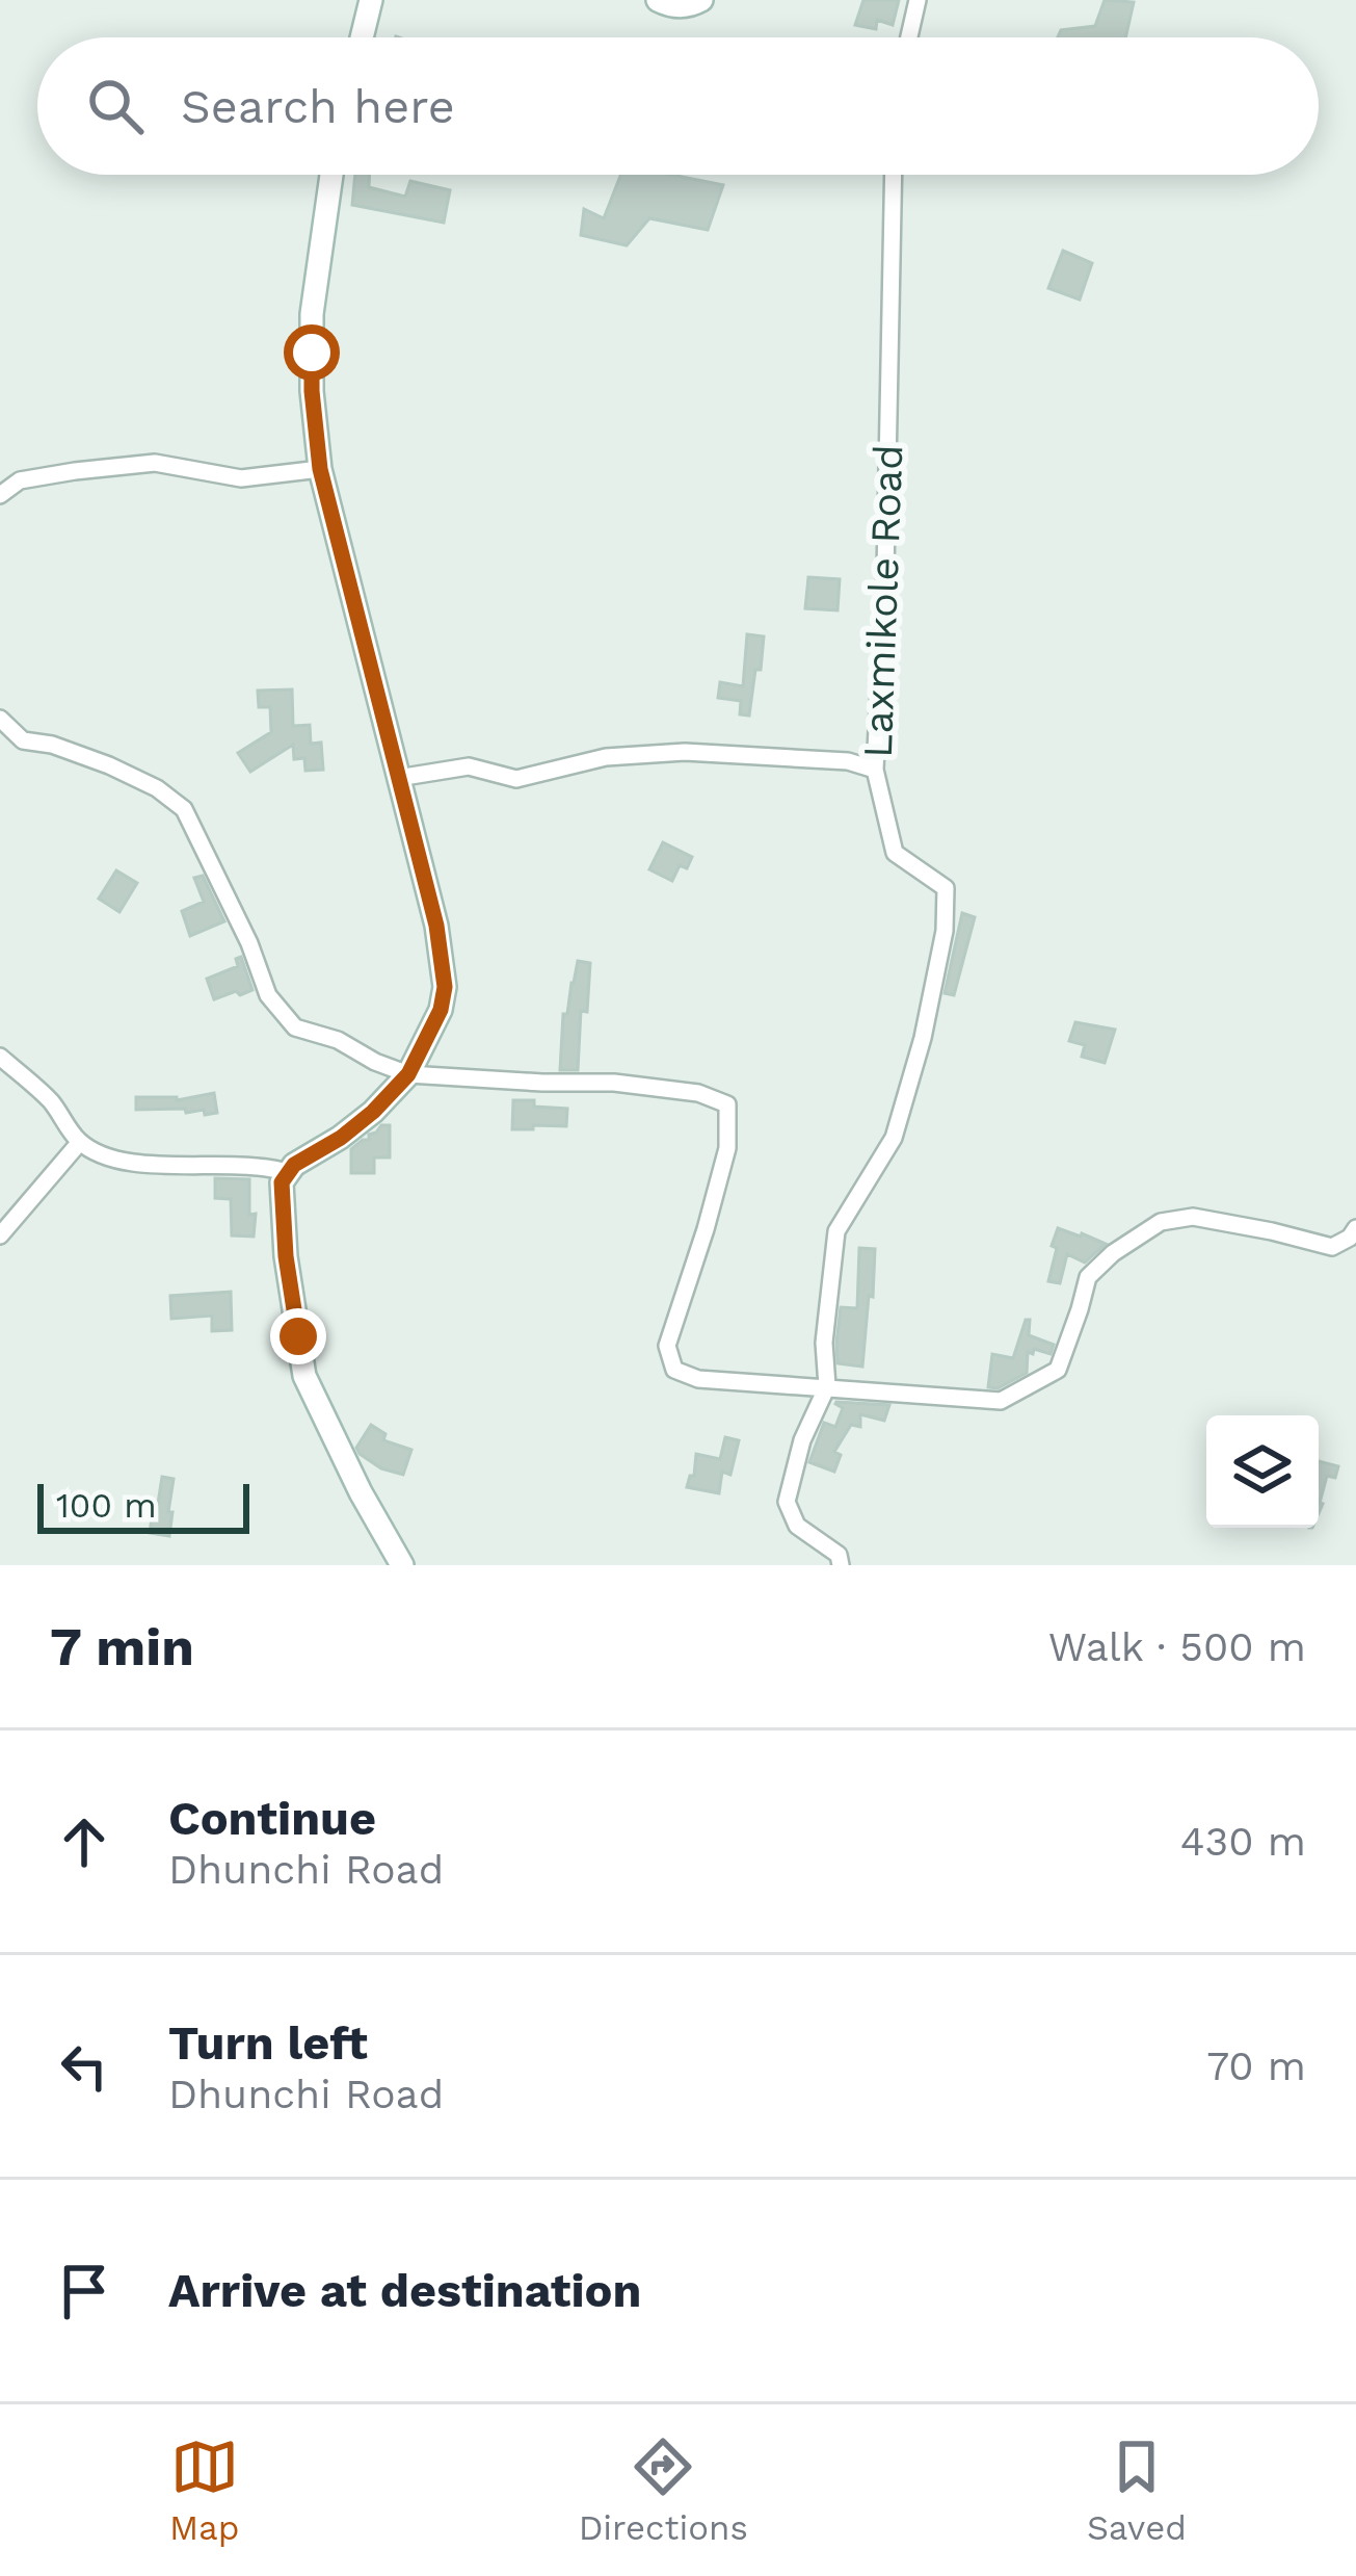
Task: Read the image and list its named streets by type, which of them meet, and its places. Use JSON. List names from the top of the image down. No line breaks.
{"streets":{"street":["Laxmikole Road"]},"scale_bar":"100 m","page":{"search":"Search here","scale":"100 m","heading":["7 min","Walk · 500 m"],"list":[["Continue","Dhunchi Road","430 m"],["Turn left","Dhunchi Road","70 m"],"Arrive at destination"],"nav":["Map","Directions","Saved"]}}
